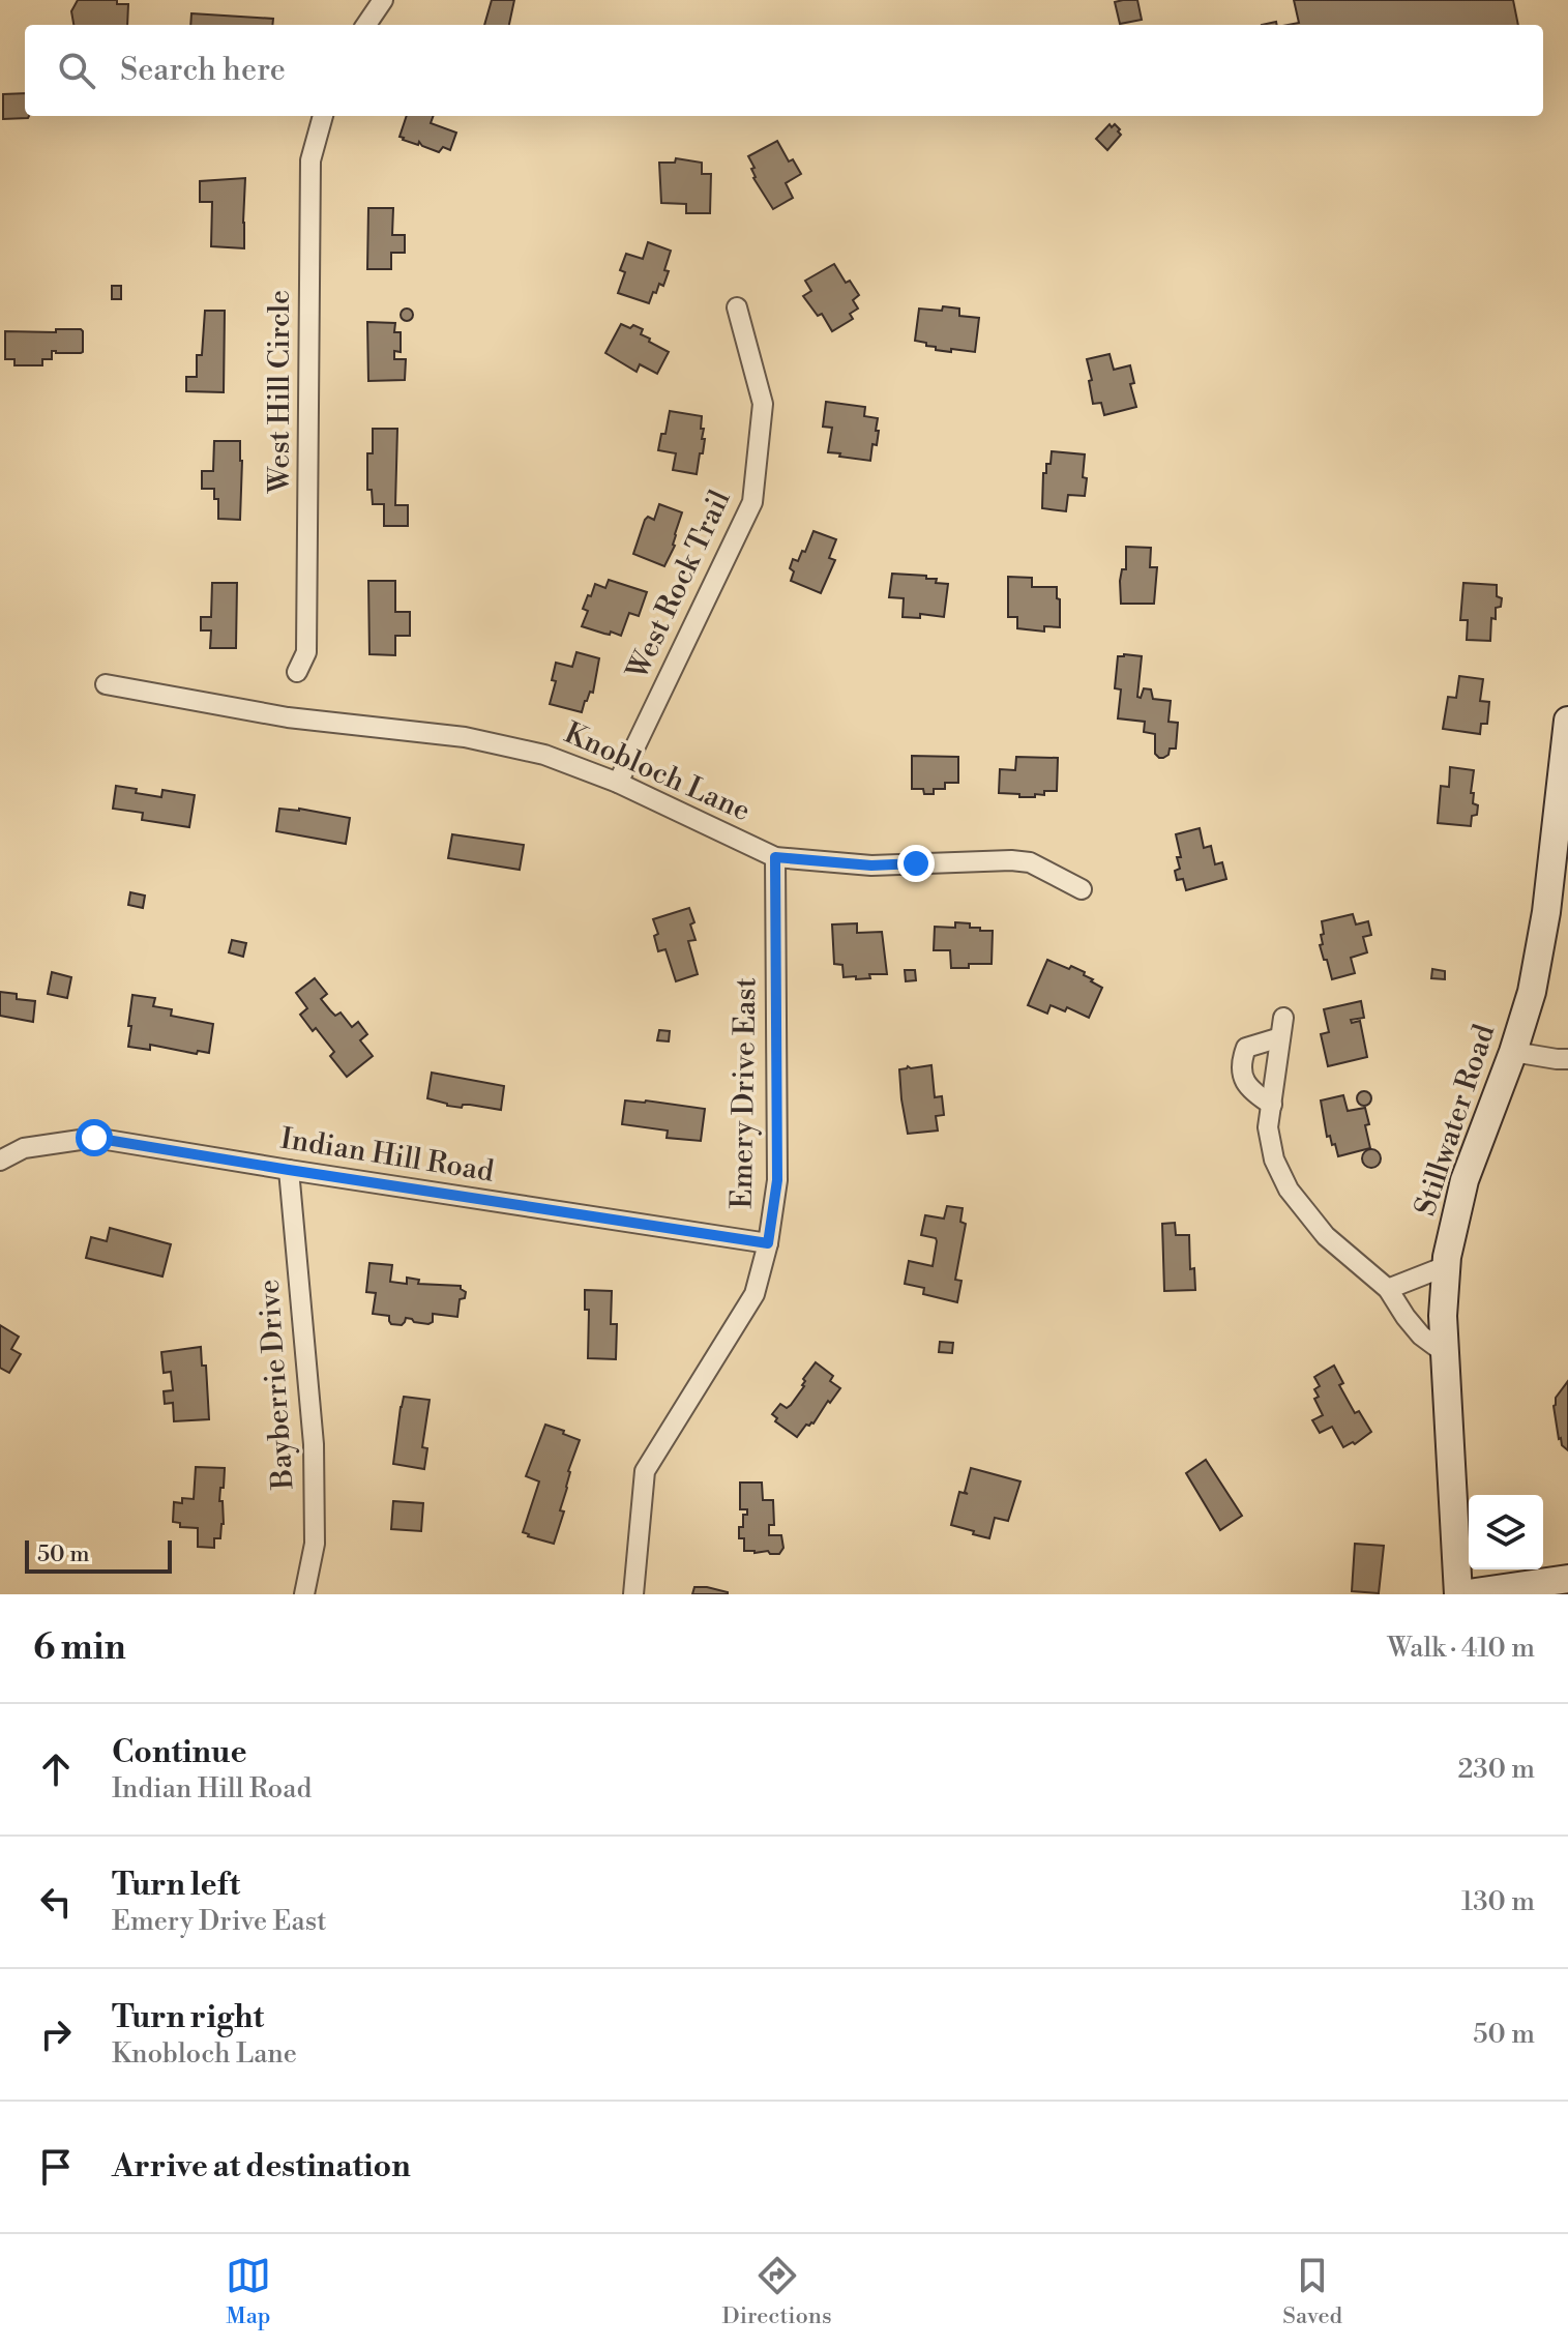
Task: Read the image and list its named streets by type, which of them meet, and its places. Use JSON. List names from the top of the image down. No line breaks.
{"streets":{"main road":["Stillwater Road"],"street":["West Hill Circle","West Rock Trail","Knobloch Lane","Emery Drive East","Indian Hill Road","Bayberrie Drive"]},"crossings":[["West Rock Trail","Knobloch Lane"],["Knobloch Lane","Emery Drive East"],["Emery Drive East","Indian Hill Road"],["Indian Hill Road","Bayberrie Drive"]],"scale_bar":"50 m","page":{"search":"Search here","scale":"50 m","heading":["6 min","Walk · 410 m"],"list":[["Continue","Indian Hill Road","230 m"],["Turn left","Emery Drive East","130 m"],["Turn right","Knobloch Lane","50 m"],"Arrive at destination"],"nav":["Map","Directions","Saved"]}}
